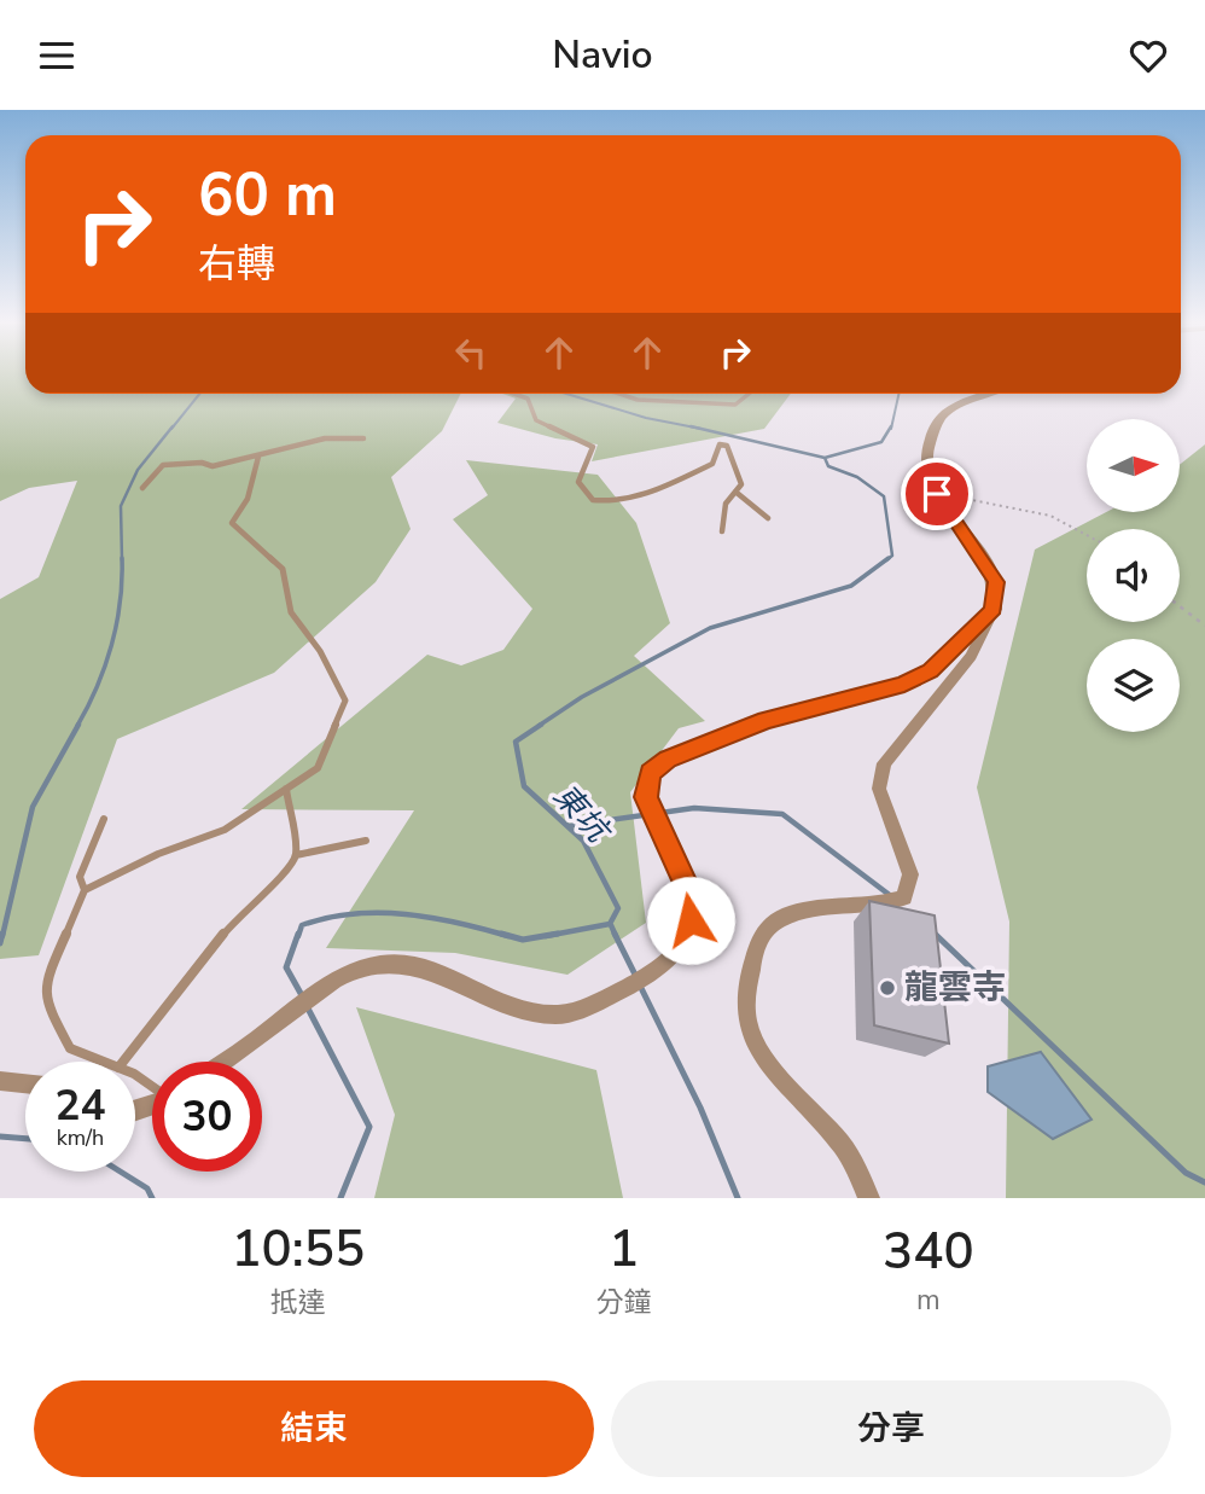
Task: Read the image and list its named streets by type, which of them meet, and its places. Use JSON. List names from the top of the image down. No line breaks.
{"water":["東坑"],"places":["龍雲寺"],"north":"right","page":{"header":"Navio","turn":["60 m","右轉"],"speed":"24 km/h","limit":"30","eta":["10:55","抵達","1","分鐘","340","m"],"buttons":["結束","分享"]}}
